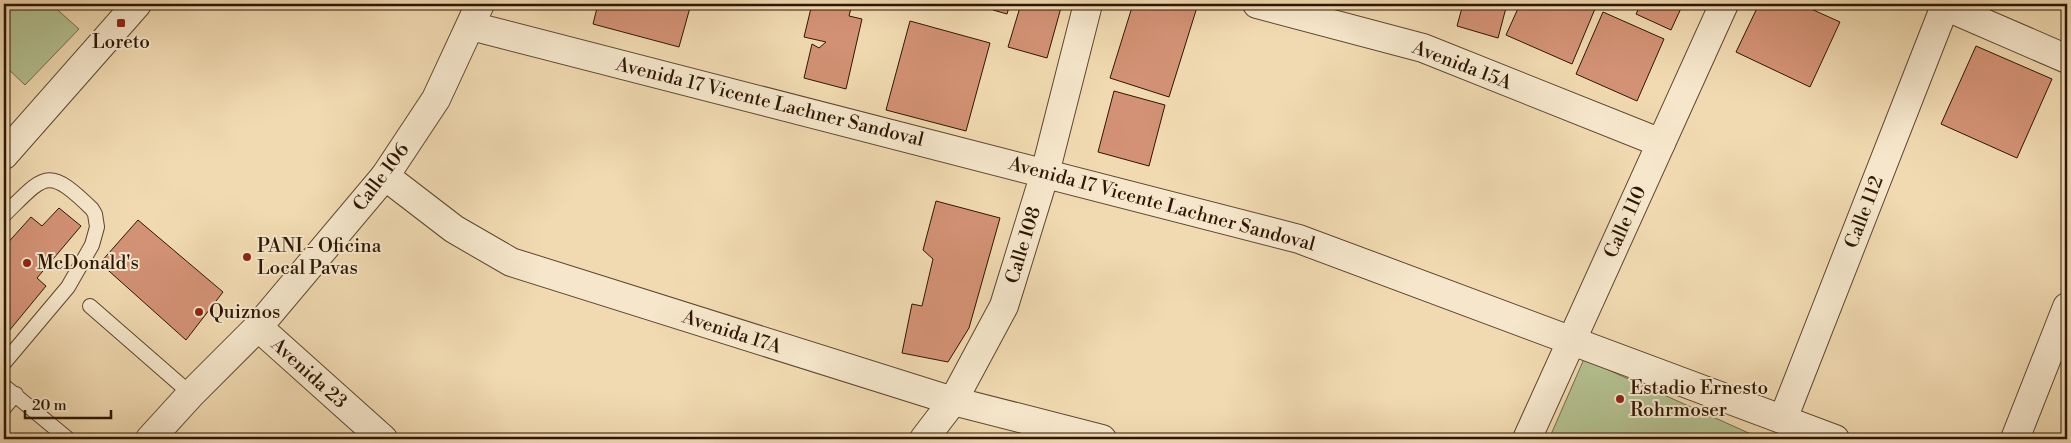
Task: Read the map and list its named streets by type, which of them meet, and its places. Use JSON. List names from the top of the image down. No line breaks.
{"streets":{"street":["Avenida 15A","Avenida 17 Vicente Lachner Sandoval","Calle 106","Calle 112","Calle 110","Calle 108","Avenida 17A","Avenida 23"]},"crossings":[["Avenida 15A","Calle 110"],["Avenida 17 Vicente Lachner Sandoval","Calle 106"],["Avenida 17 Vicente Lachner Sandoval","Calle 112"],["Avenida 17 Vicente Lachner Sandoval","Calle 110"],["Avenida 17 Vicente Lachner Sandoval","Calle 108"],["Calle 106","Avenida 17A"],["Calle 106","Avenida 23"],["Calle 108","Avenida 17A"]],"places":{"transit":["Loreto"],"other":["PANI - Oficina Local Pavas","McDonald's","Quiznos","Estadio Ernesto Rohrmoser"]},"scale_bar":"20 m"}
